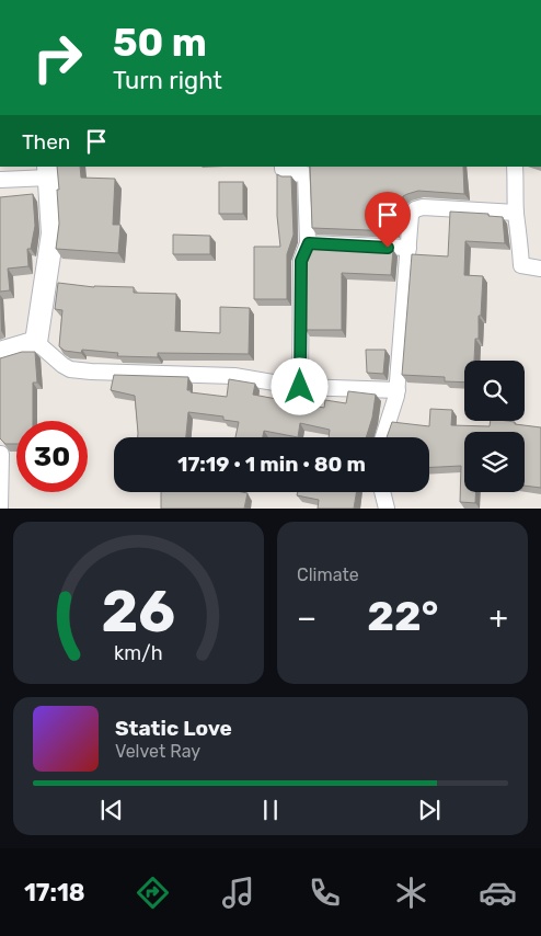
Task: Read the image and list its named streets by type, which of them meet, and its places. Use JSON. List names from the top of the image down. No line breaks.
{"page":{"turn":["50 m","Turn right"],"then":"Then","limit":"30","trip":"17:19 · 1 min · 80 m","tile":"Climate","heat":["−","22°","+"],"song":["Static Love","Velvet Ray"],"tabs":"17:18","gauge":["26","km/h"]}}
